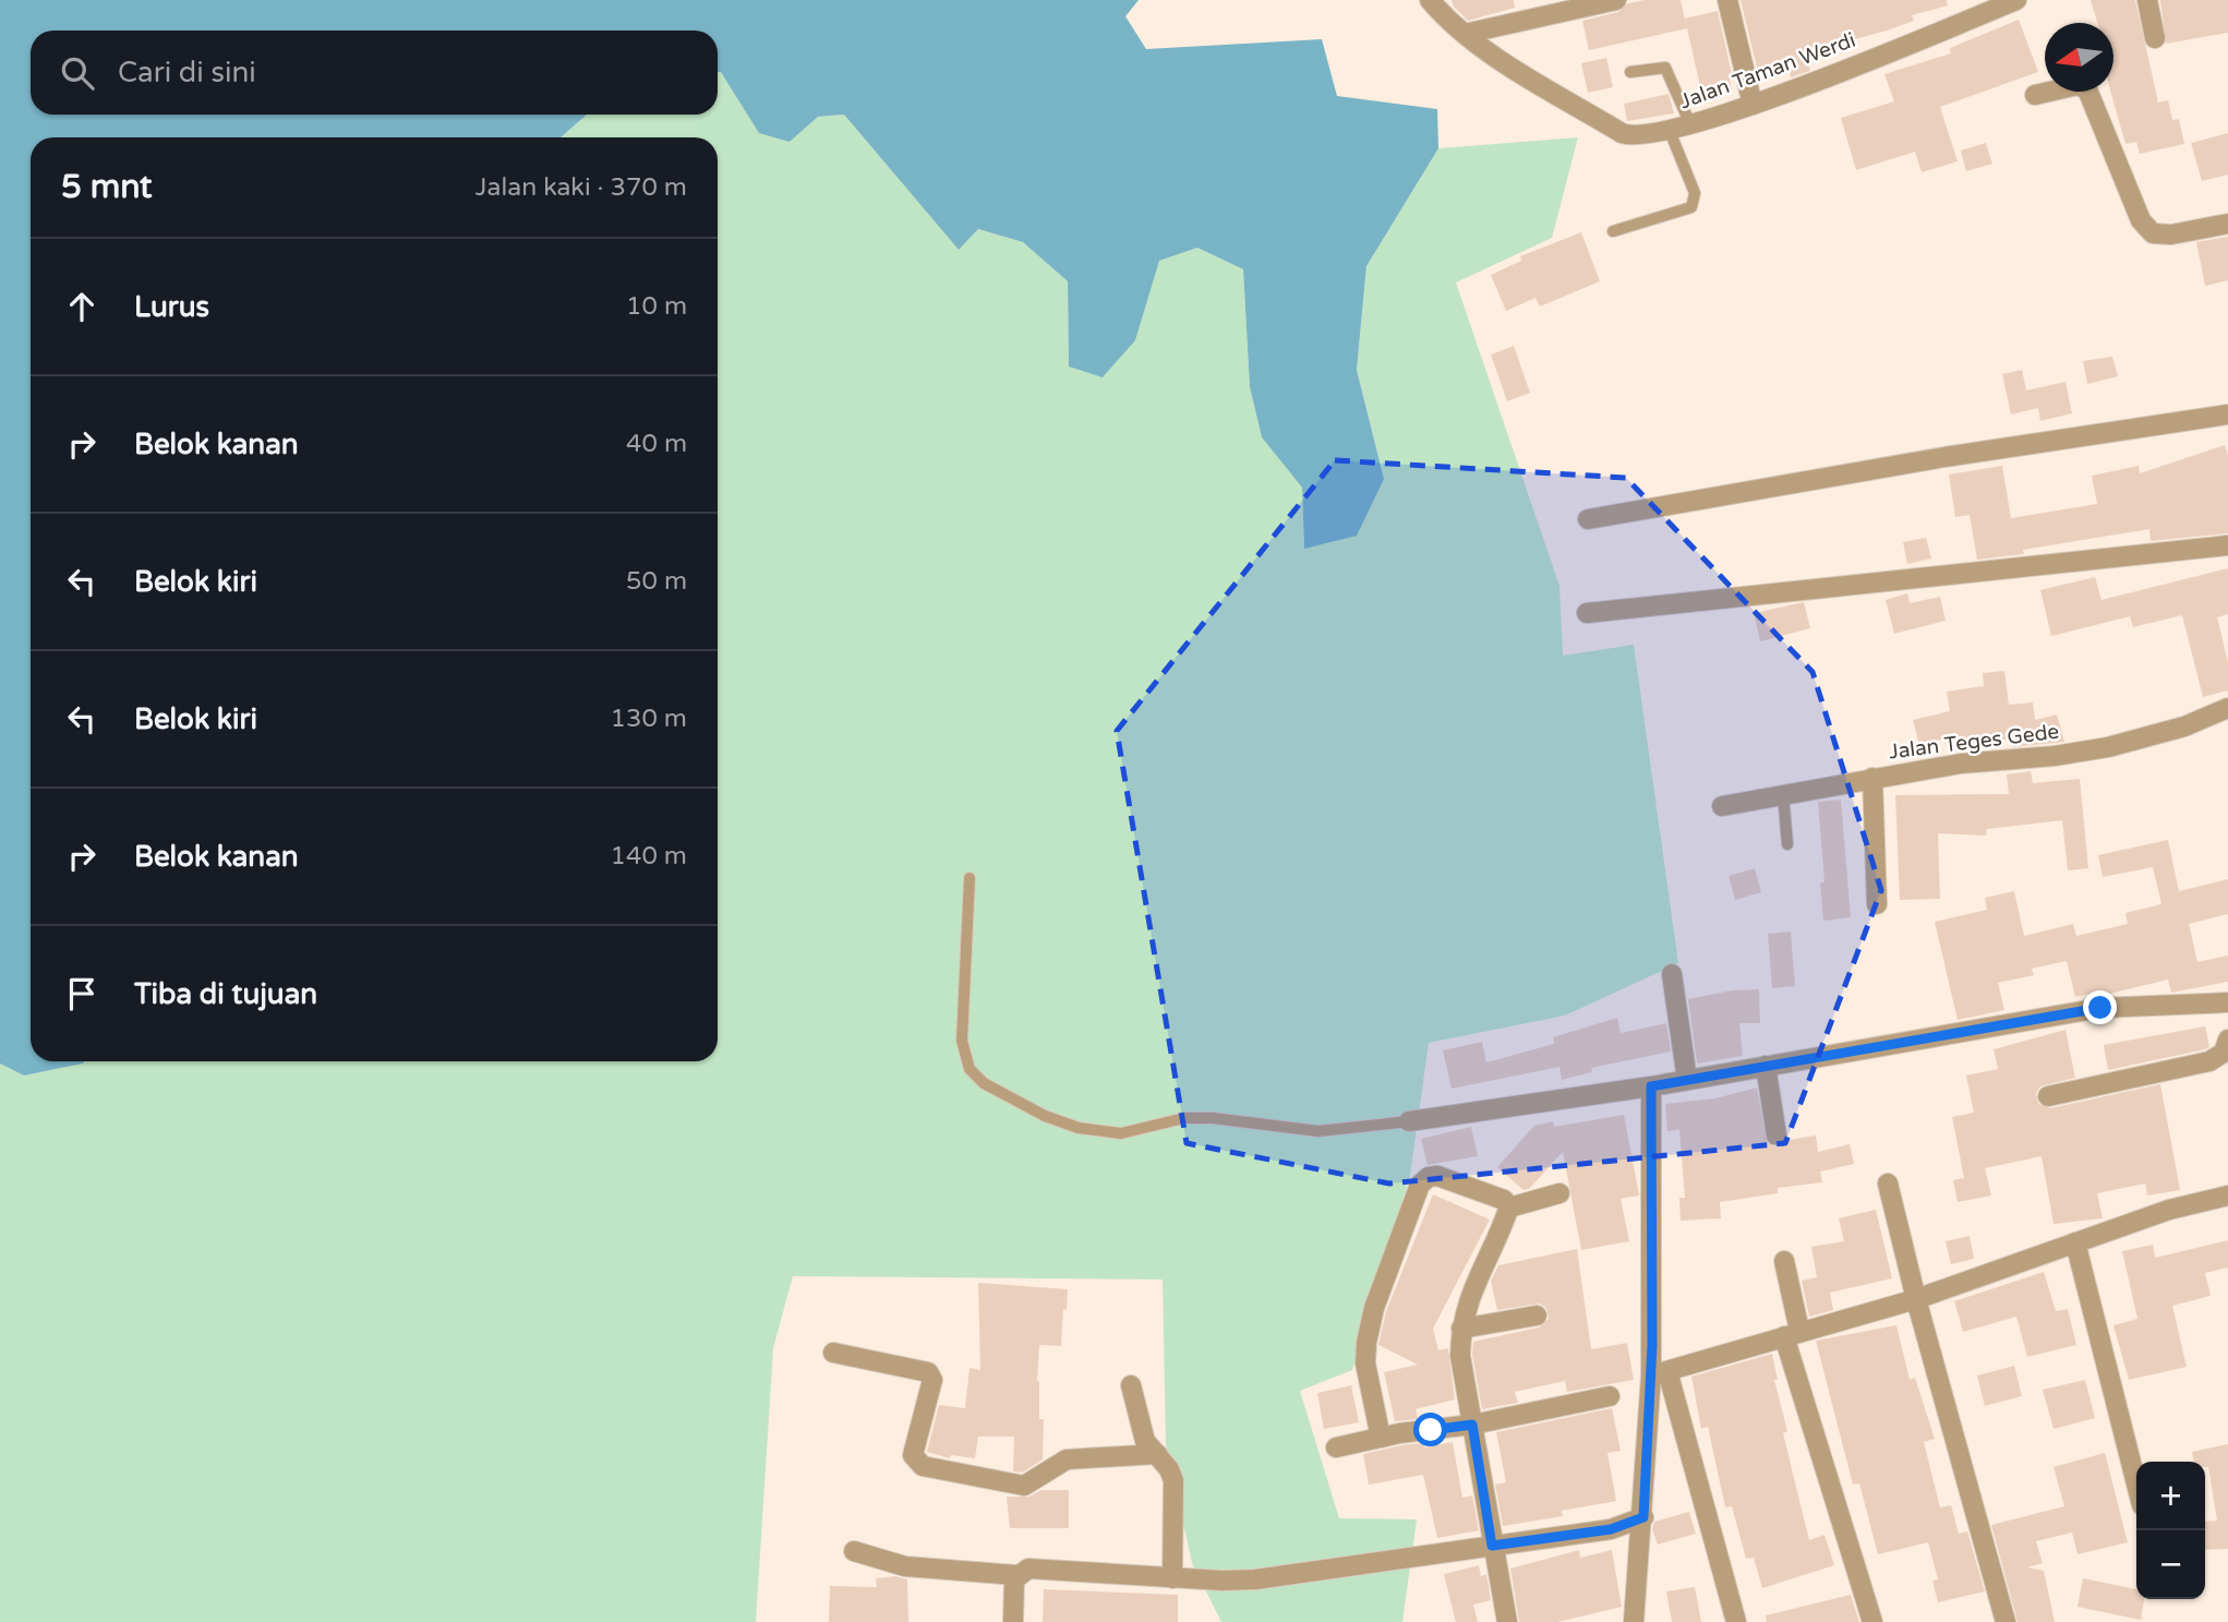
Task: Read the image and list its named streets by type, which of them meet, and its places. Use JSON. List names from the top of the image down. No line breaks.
{"streets":{"street":["Jalan Taman Werdi","Jalan Teges Gede"]},"north":"left","page":{"search":"Cari di sini","heading":["5 mnt","Jalan kaki · 370 m"],"list":[["Lurus","10 m"],["Belok kanan","40 m"],["Belok kiri","50 m"],["Belok kiri","130 m"],["Belok kanan","140 m"],"Tiba di tujuan"],"map_buttons":["+","−"]}}
